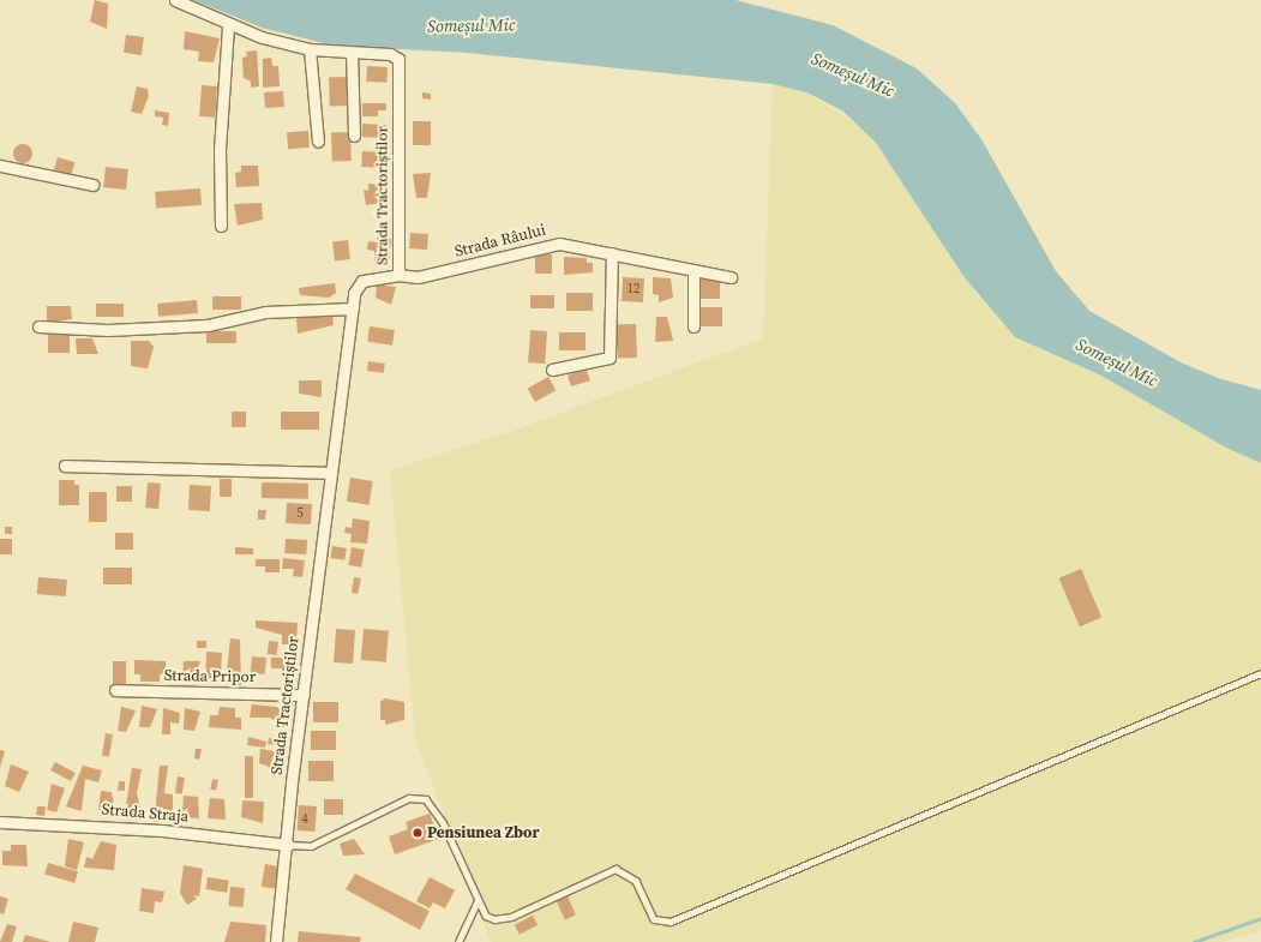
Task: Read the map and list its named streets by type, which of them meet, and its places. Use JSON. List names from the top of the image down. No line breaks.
{"streets":{"street":["Strada Tractoriștilor","Strada Râului","Strada Pripor","Strada Straja"]},"crossings":[["Strada Tractoriștilor","Strada Râului"],["Strada Tractoriștilor","Strada Pripor"],["Strada Tractoriștilor","Strada Straja"]],"water":["Someșul Mic"],"places":["Pensiunea Zbor"],"house_numbers":["12","5","4"]}
